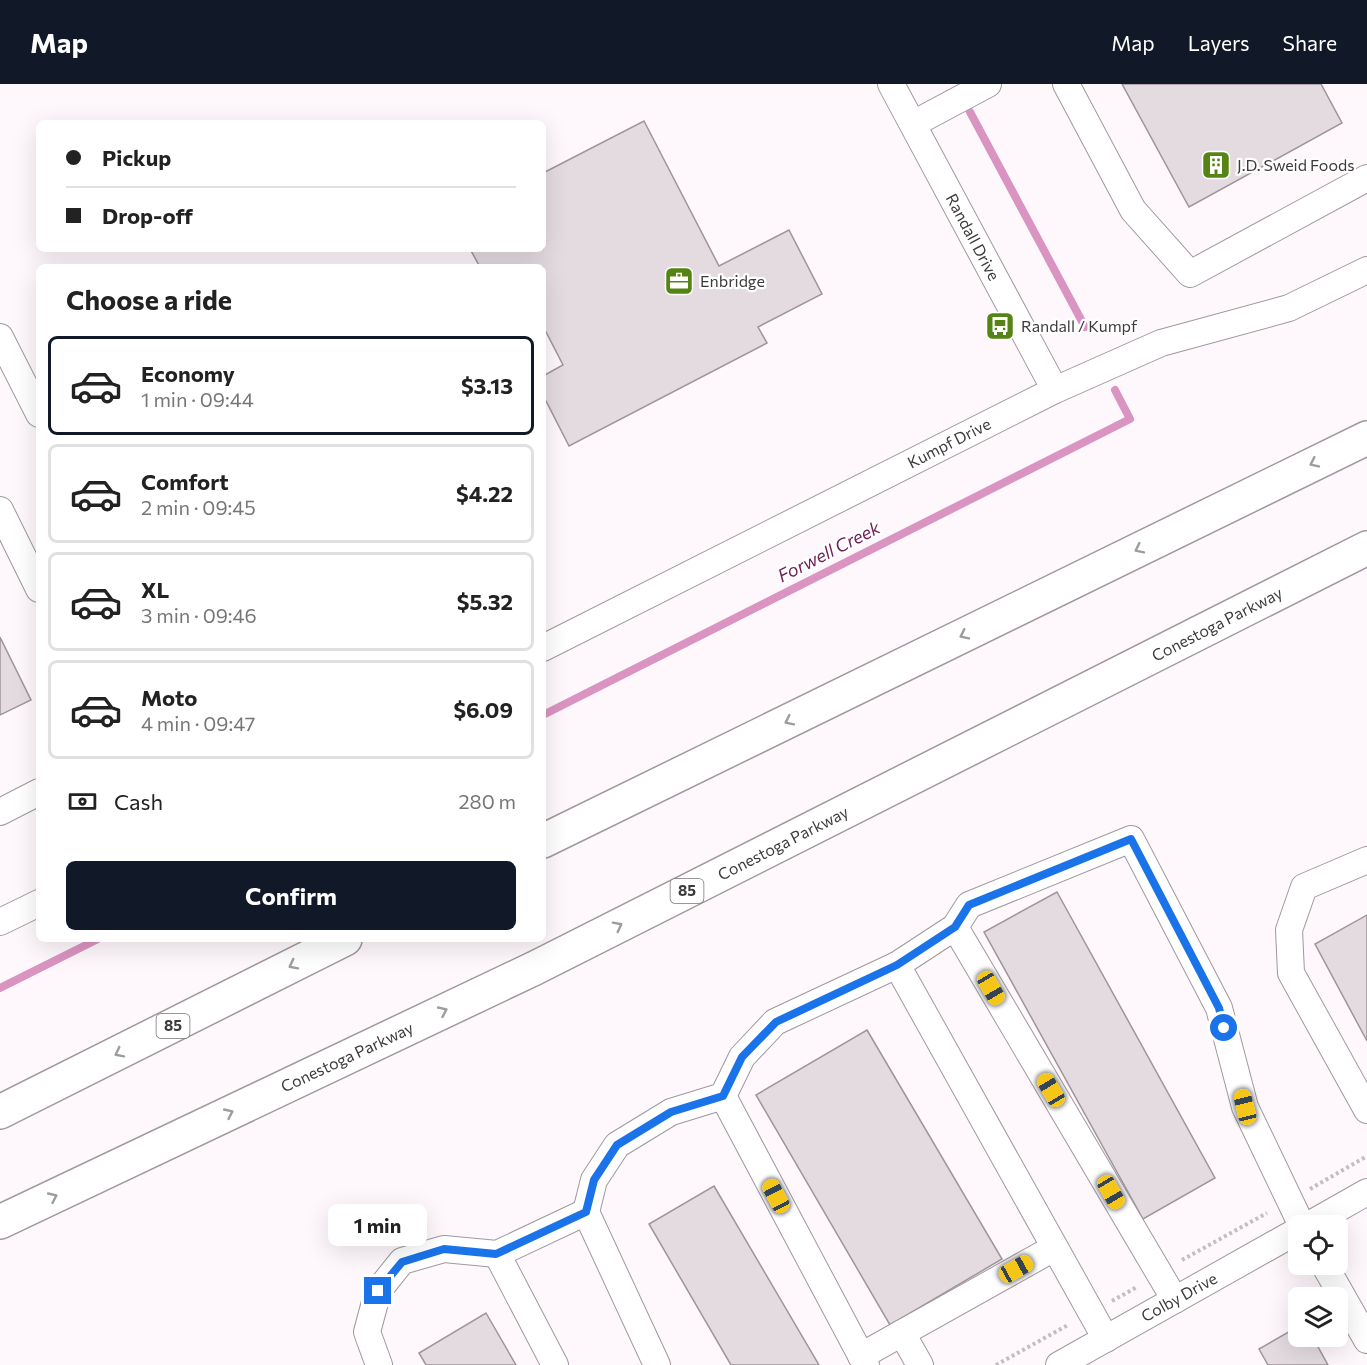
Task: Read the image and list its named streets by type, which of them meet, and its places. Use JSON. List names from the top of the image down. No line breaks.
{"streets":{"highway":["Conestoga Parkway","85"],"street":["Randall Drive","Kumpf Drive","Colby Drive"]},"crossings":[["Randall Drive","Kumpf Drive"]],"water":["Forwell Creek"],"places":{"building":["J.D. Sweid Foods"],"office":["Enbridge"],"bus stop":["Randall / Kumpf"]},"page":{"header":"Map","nav":["Map","Layers","Share"],"banner":["Pickup","Drop-off"],"heading":"Choose a ride","list":[{"name":"Economy","note":"1 min · 09:44","value":"$3.13"},{"name":"Comfort","note":"2 min · 09:45","value":"$4.22"},{"name":"XL","note":"3 min · 09:46","value":"$5.32"},{"name":"Moto","note":"4 min · 09:47","value":"$6.09"}],"pay":["Cash","280 m"],"buttons":"Confirm","bubble":"1 min"}}
